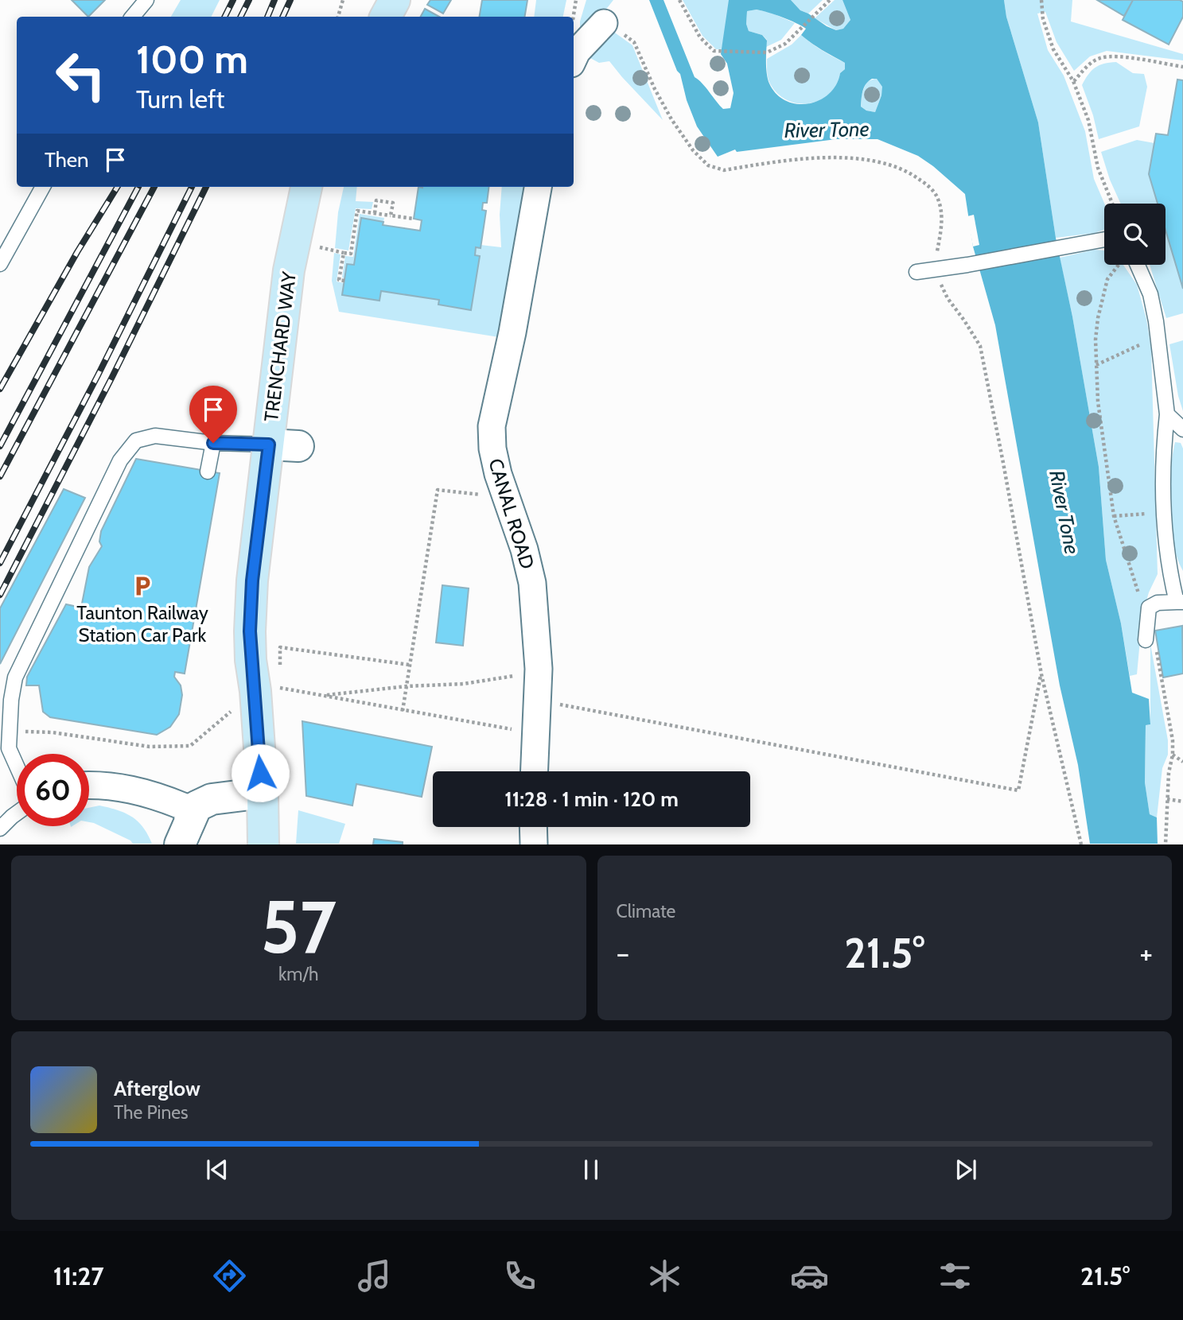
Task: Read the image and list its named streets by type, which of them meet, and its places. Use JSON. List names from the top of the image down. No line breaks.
{"streets":{"main road":["TRENCHARD WAY"],"street":["CANAL ROAD"]},"water":["River Tone"],"places":{"parking":["Taunton Railway Station Car Park"]},"page":{"turn":["100 m","Turn left"],"then":"Then","limit":"60","trip":"11:28 · 1 min · 120 m","tile":[["57","km/h"],"Climate"],"heat":["−","21.5°","+"],"song":["Afterglow","The Pines"],"tabs":["11:27","21.5°"]}}
